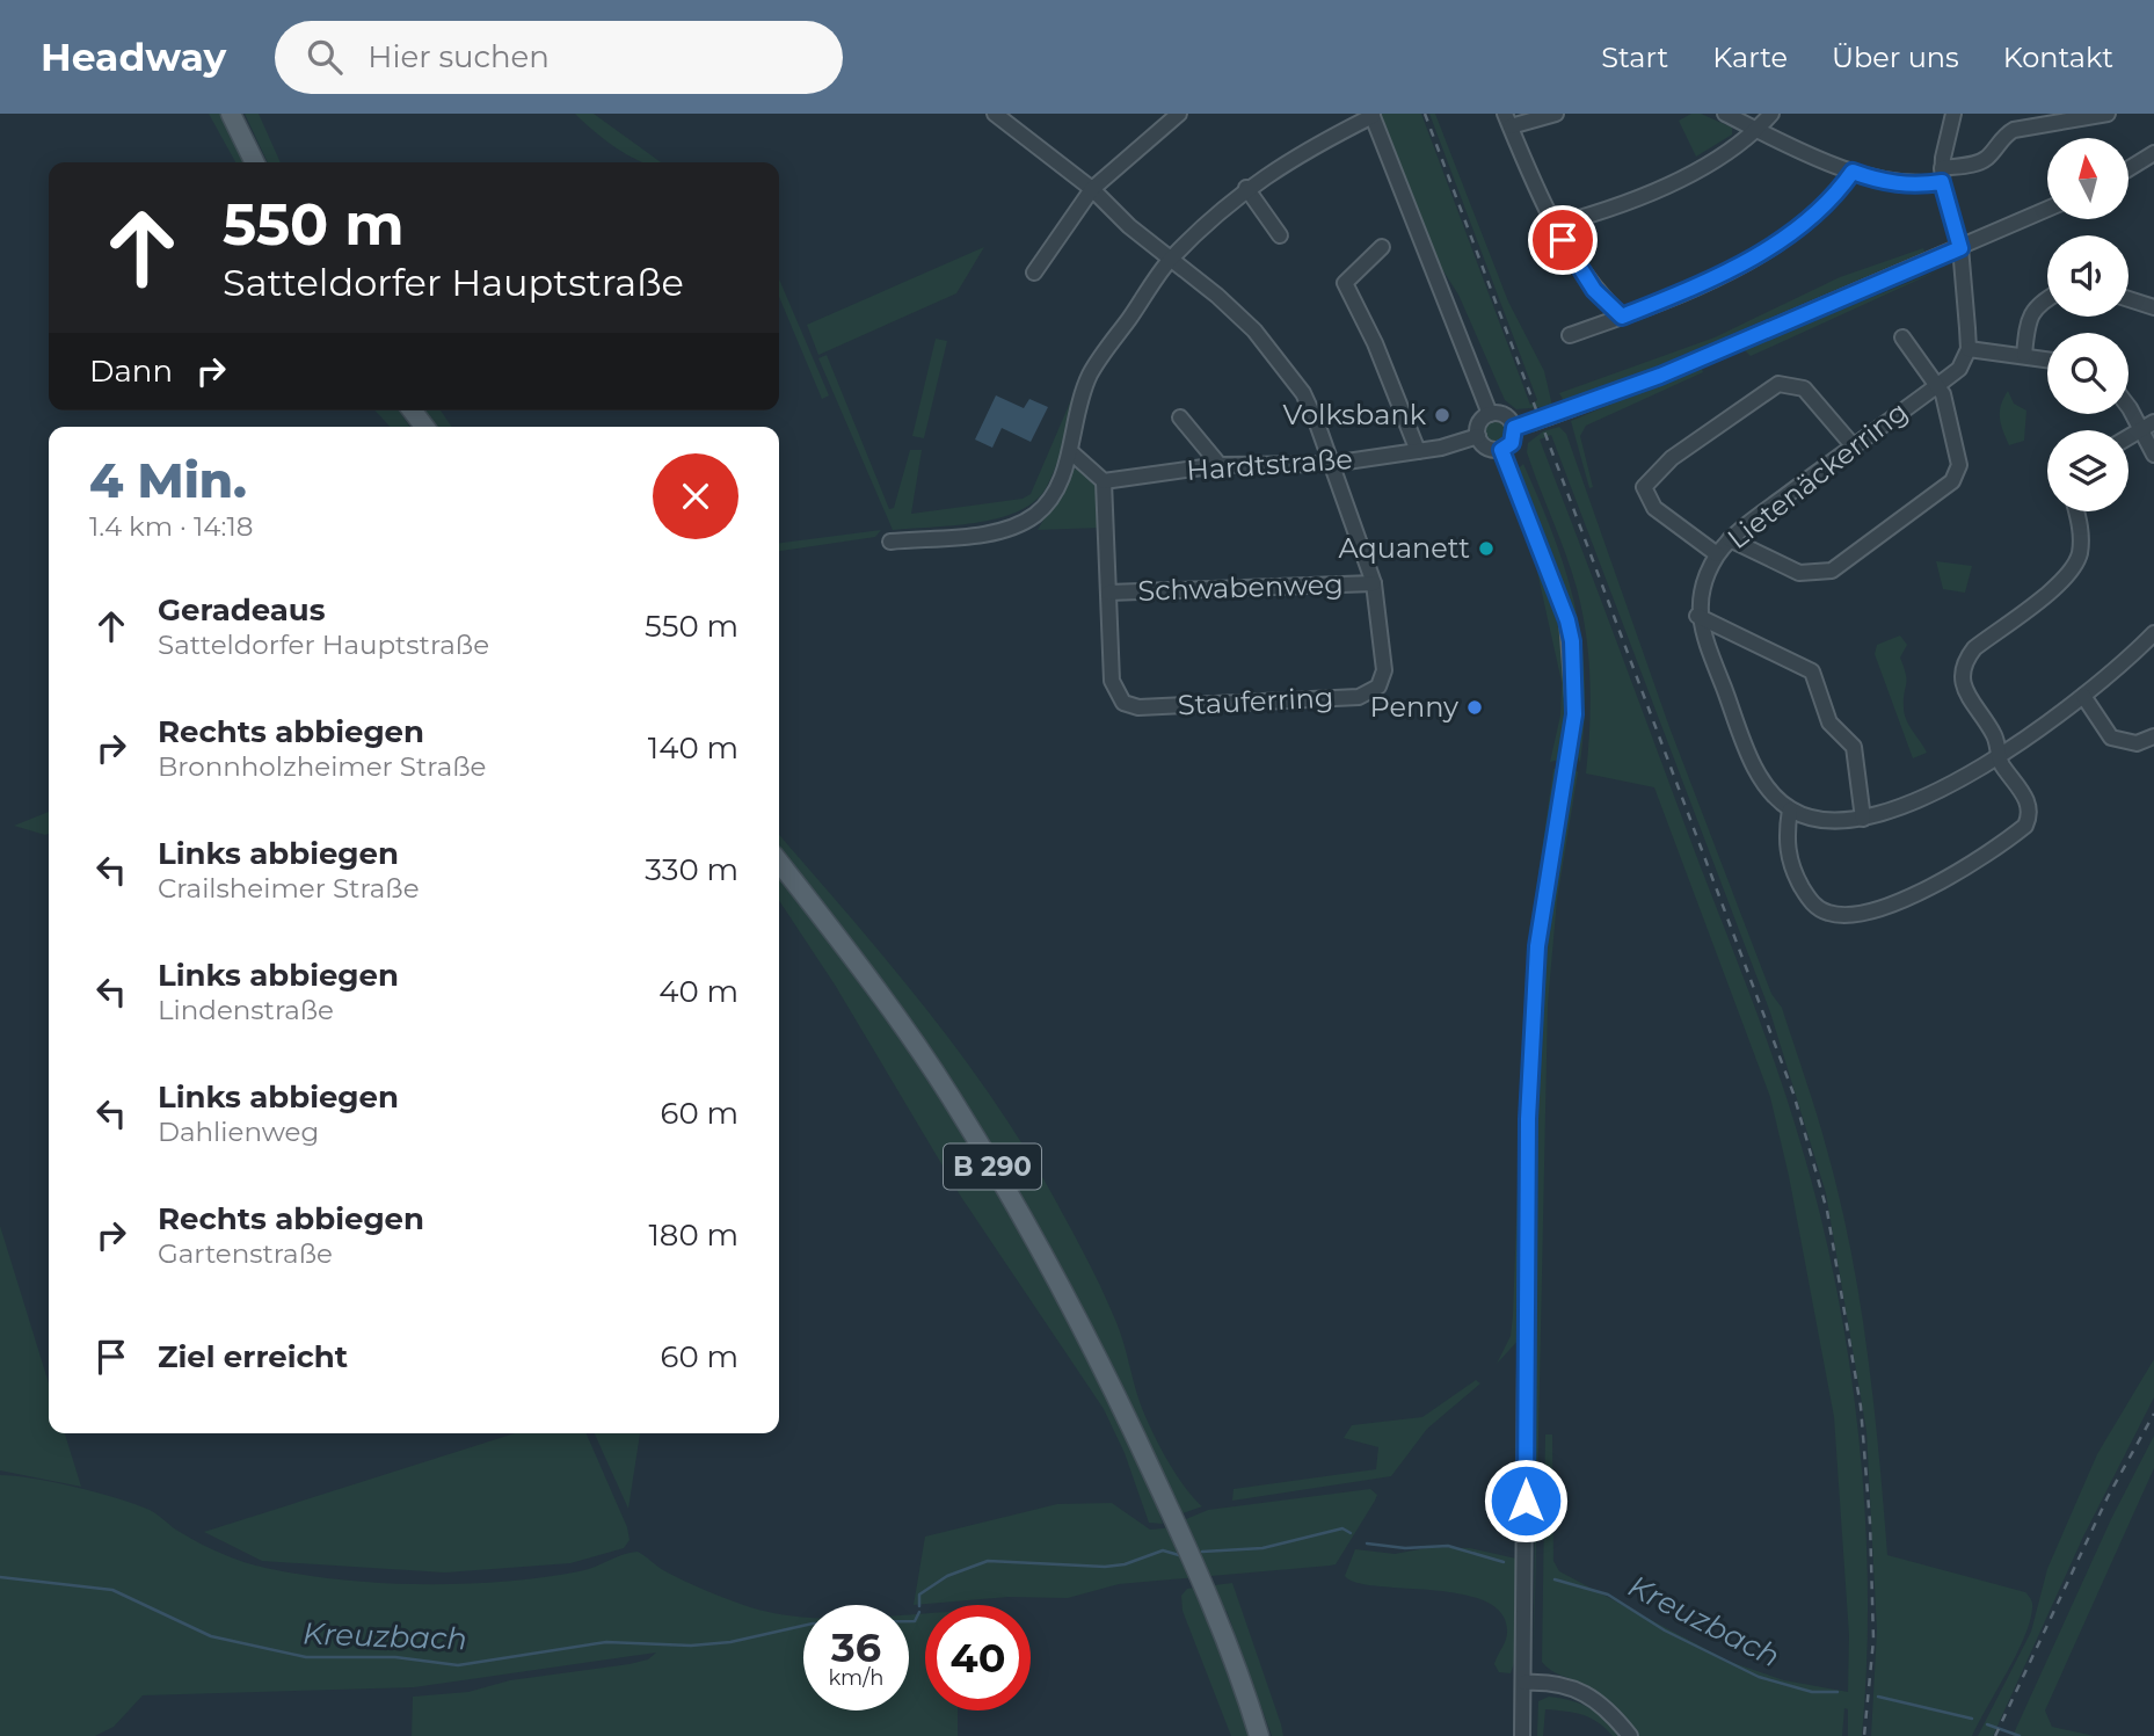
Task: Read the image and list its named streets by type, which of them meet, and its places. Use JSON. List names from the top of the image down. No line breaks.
{"streets":{"main road":["B 290"],"street":["Hardtstraße","Lietenäckerring","Schwabenweg","Stauferring"]},"crossings":[["Hardtstraße","Stauferring"],["Schwabenweg","Stauferring"]],"water":["Kreuzbach"],"places":["Volksbank","Aquanett","Penny"],"north":"top","page":{"header":"Headway","search":"Hier suchen","nav":["Start","Karte","Über uns","Kontakt"],"turn":["550 m","Satteldorfer Hauptstraße"],"then":"Dann","heading":["4 Min.","1.4 km · 14:18"],"list":[{"name":"Geradeaus","note":"Satteldorfer Hauptstraße","value":"550 m"},{"name":"Rechts abbiegen","note":"Bronnholzheimer Straße","value":"140 m"},{"name":"Links abbiegen","note":"Crailsheimer Straße","value":"330 m"},{"name":"Links abbiegen","note":"Lindenstraße","value":"40 m"},{"name":"Links abbiegen","note":"Dahlienweg","value":"60 m"},{"name":"Rechts abbiegen","note":"Gartenstraße","value":"180 m"},{"name":"Ziel erreicht","value":"60 m"}],"speed":"36 km/h","limit":"40"}}
